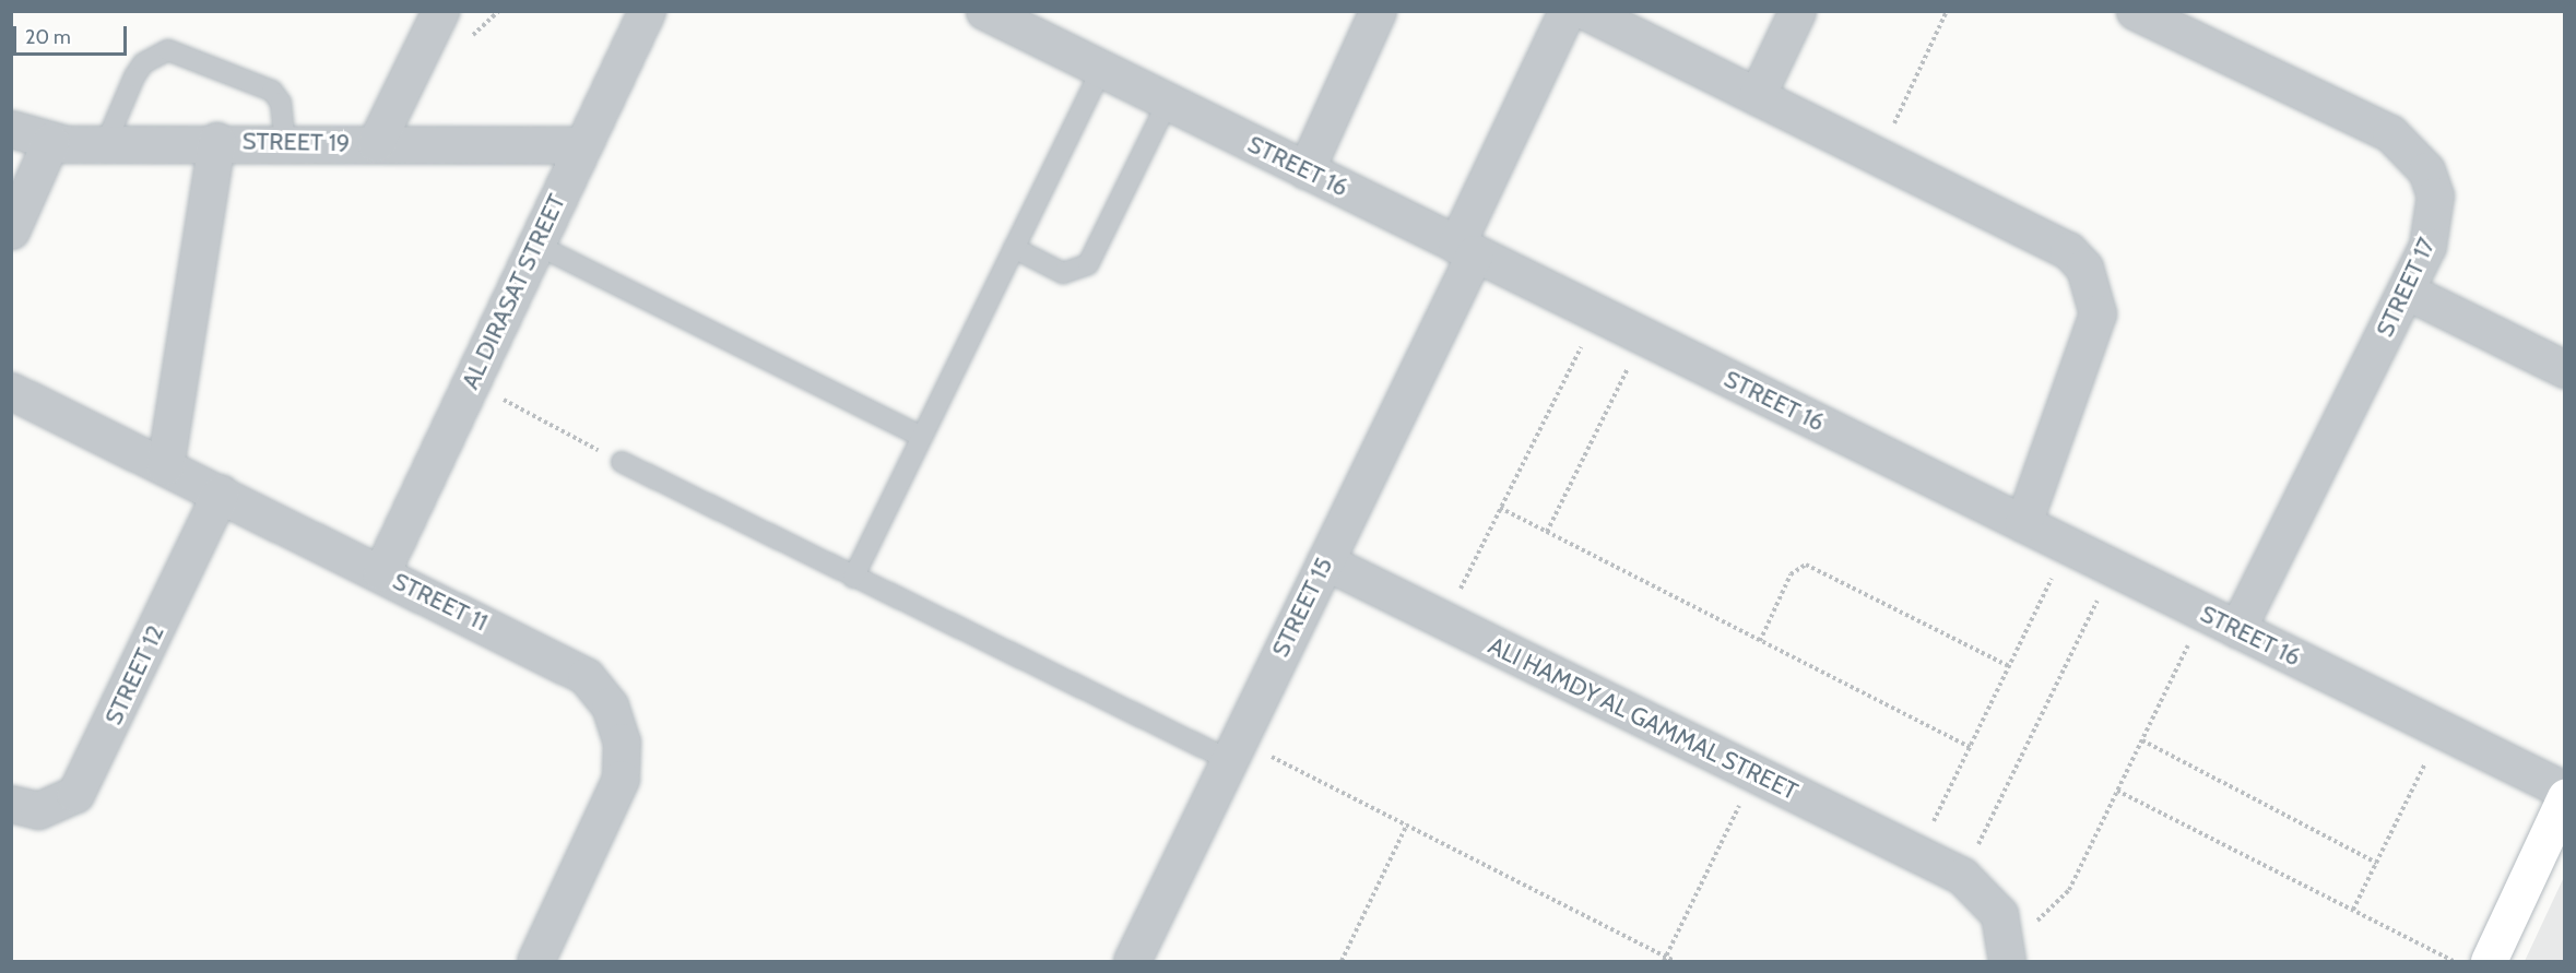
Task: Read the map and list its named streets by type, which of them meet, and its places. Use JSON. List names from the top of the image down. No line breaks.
{"streets":{"street":["STREET 19","STREET 16","STREET 17","AL DIRASAT STREET","STREET 11","STREET 15","STREET 12","ALI HAMDY AL GAMMAL STREET"]},"crossings":[["STREET 19","AL DIRASAT STREET"],["STREET 16","STREET 17"],["STREET 16","STREET 15"],["AL DIRASAT STREET","STREET 11"],["STREET 11","STREET 12"],["STREET 15","ALI HAMDY AL GAMMAL STREET"]],"scale_bar":"20 m"}
